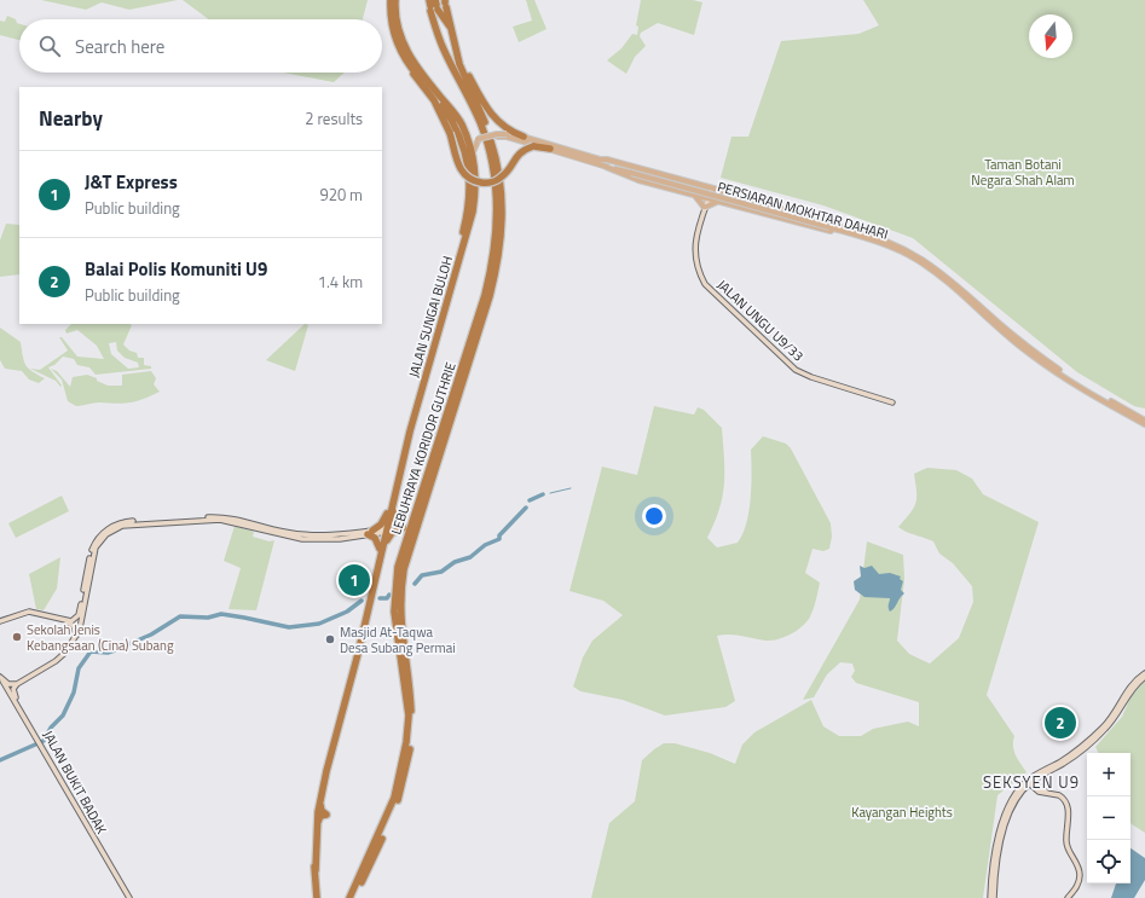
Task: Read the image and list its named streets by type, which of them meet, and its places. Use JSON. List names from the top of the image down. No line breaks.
{"streets":{"highway":["JALAN SUNGAI BULOH","LEBUHRAYA KORIDOR GUTHRIE"],"main road":["PERSIARAN MOKHTAR DAHARI","JALAN UNGU U9/33","JALAN BUKIT BADAK"]},"districts":["SEKSYEN U9"],"parks":["Taman Botani Negara Shah Alam","Kayangan Heights"],"places":["Sekolah Jenis Kebangsaan (Cina) Subang","Masjid At-Taqwa Desa Subang Permai"],"north":"bottom","page":{"search":"Search here","heading":["Nearby","2 results"],"list":[{"mark":"1","name":"J&T Express","note":"Public building","value":"920 m"},{"mark":"2","name":"Balai Polis Komuniti U9","note":"Public building","value":"1.4 km"}],"pins":["1","2"],"map_buttons":["+","−"]}}
